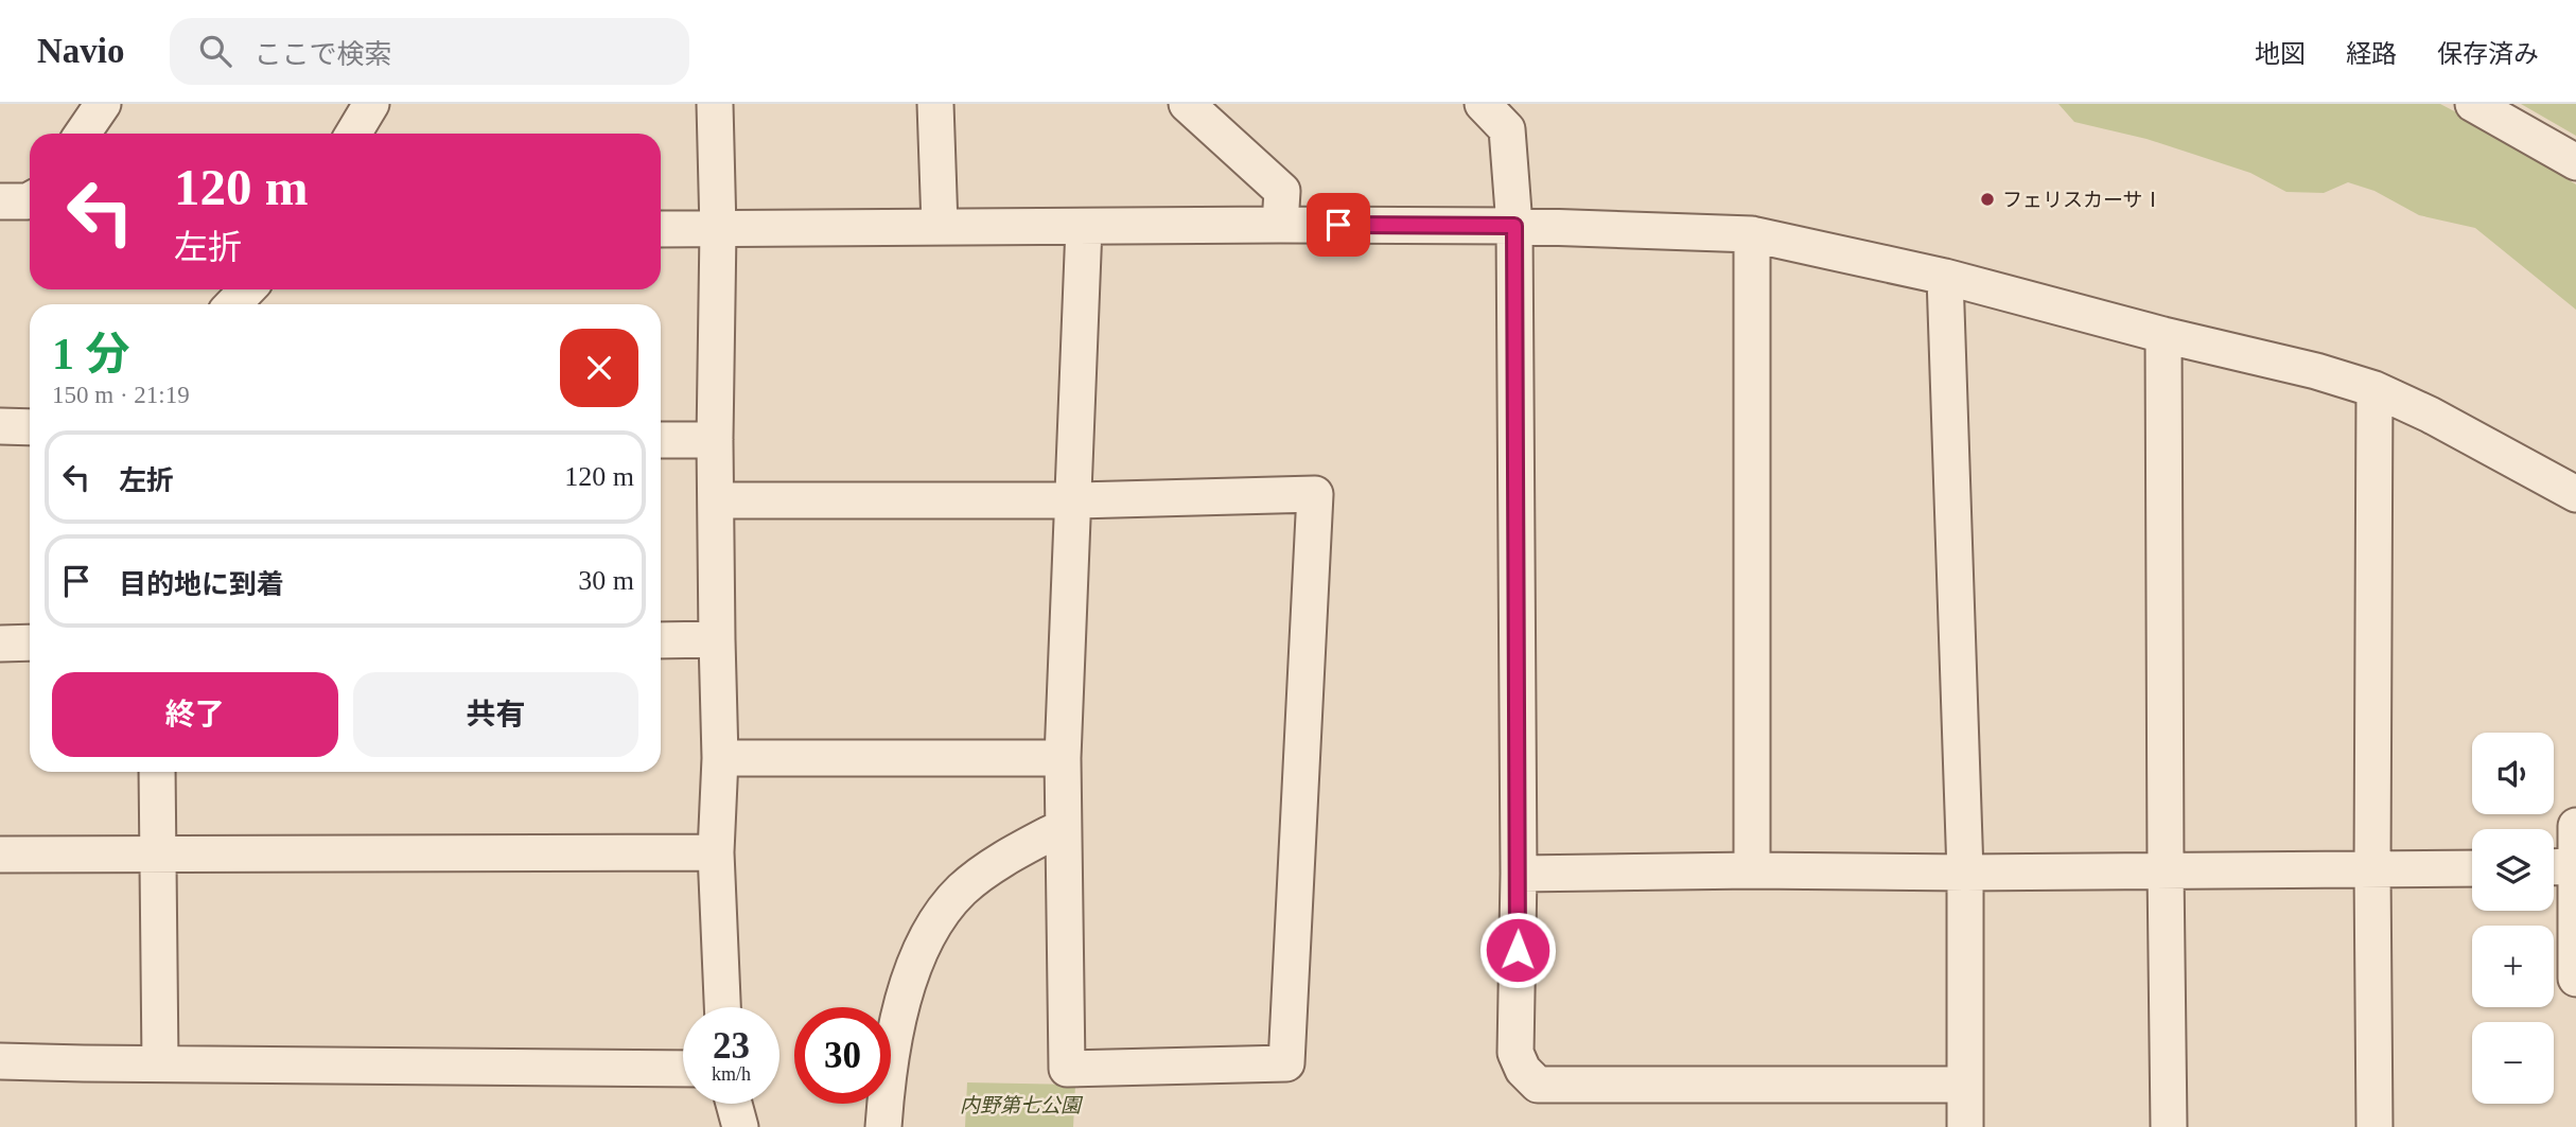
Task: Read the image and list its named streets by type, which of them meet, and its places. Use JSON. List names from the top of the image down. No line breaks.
{"parks":["内野第七公園"],"places":["フェリスカーサⅠ"],"page":{"header":"Navio","search":"ここで検索","nav":["地図","経路","保存済み"],"turn":["120 m","左折"],"heading":["1 分","150 m · 21:19"],"list":[{"name":"左折","value":"120 m"},{"name":"目的地に到着","value":"30 m"}],"buttons":["終了","共有"],"map_buttons":["+","−"],"speed":"23 km/h","limit":"30"}}
